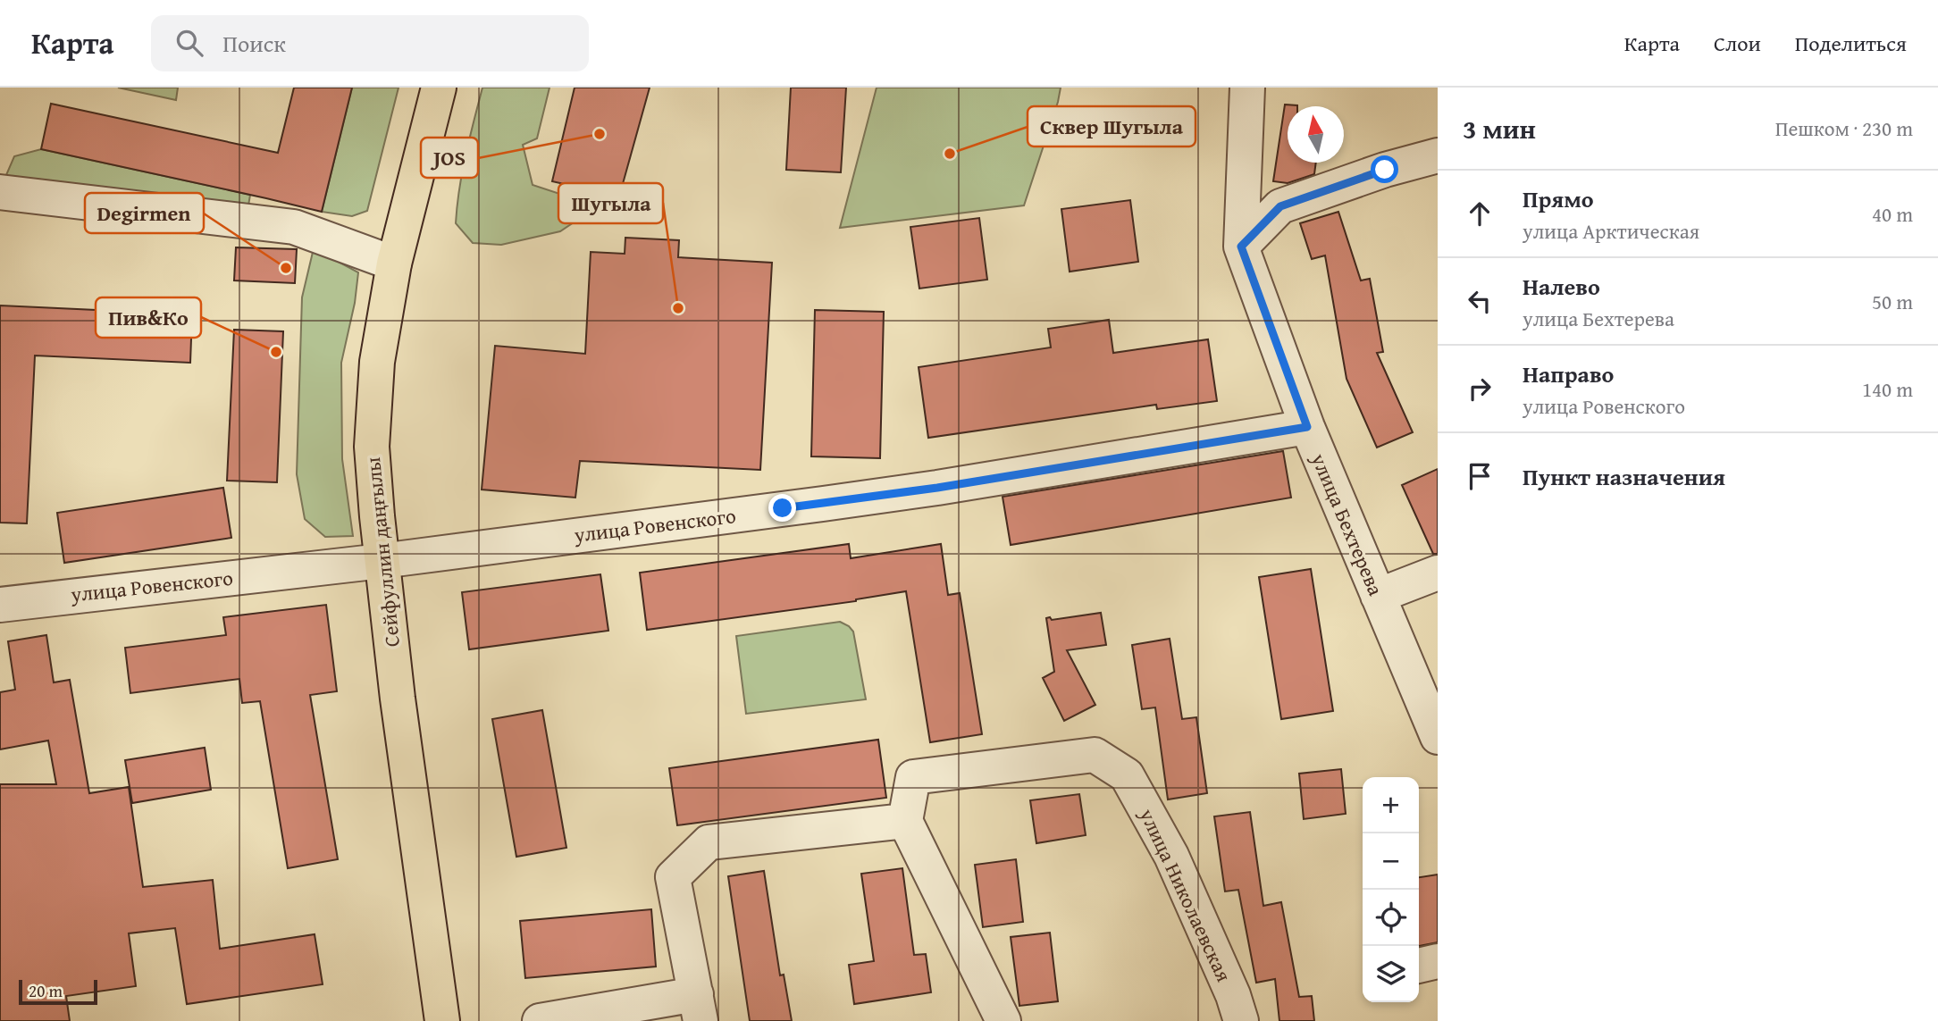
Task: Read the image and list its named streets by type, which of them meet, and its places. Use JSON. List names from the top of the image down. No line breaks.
{"streets":{"main road":["Сейфуллин даңғылы"],"street":["улица Бехтерева","улица Ровенского","улица Николаевская"]},"crossings":[["улица Бехтерева","улица Ровенского"],["улица Ровенского","Сейфуллин даңғылы"]],"places":["JOS","Сквер Шугыла","Degirmen","Шугыла","Пив&Ко"],"scale_bar":"20 m","north":"top","page":{"header":"Карта","search":"Поиск","nav":["Карта","Слои","Поделиться"],"heading":["3 мин","Пешком · 230 m"],"list":[["Прямо","улица Арктическая","40 m"],["Налево","улица Бехтерева","50 m"],["Направо","улица Ровенского","140 m"],"Пункт назначения"],"map_buttons":["+","−"],"scale":"20 m"}}
